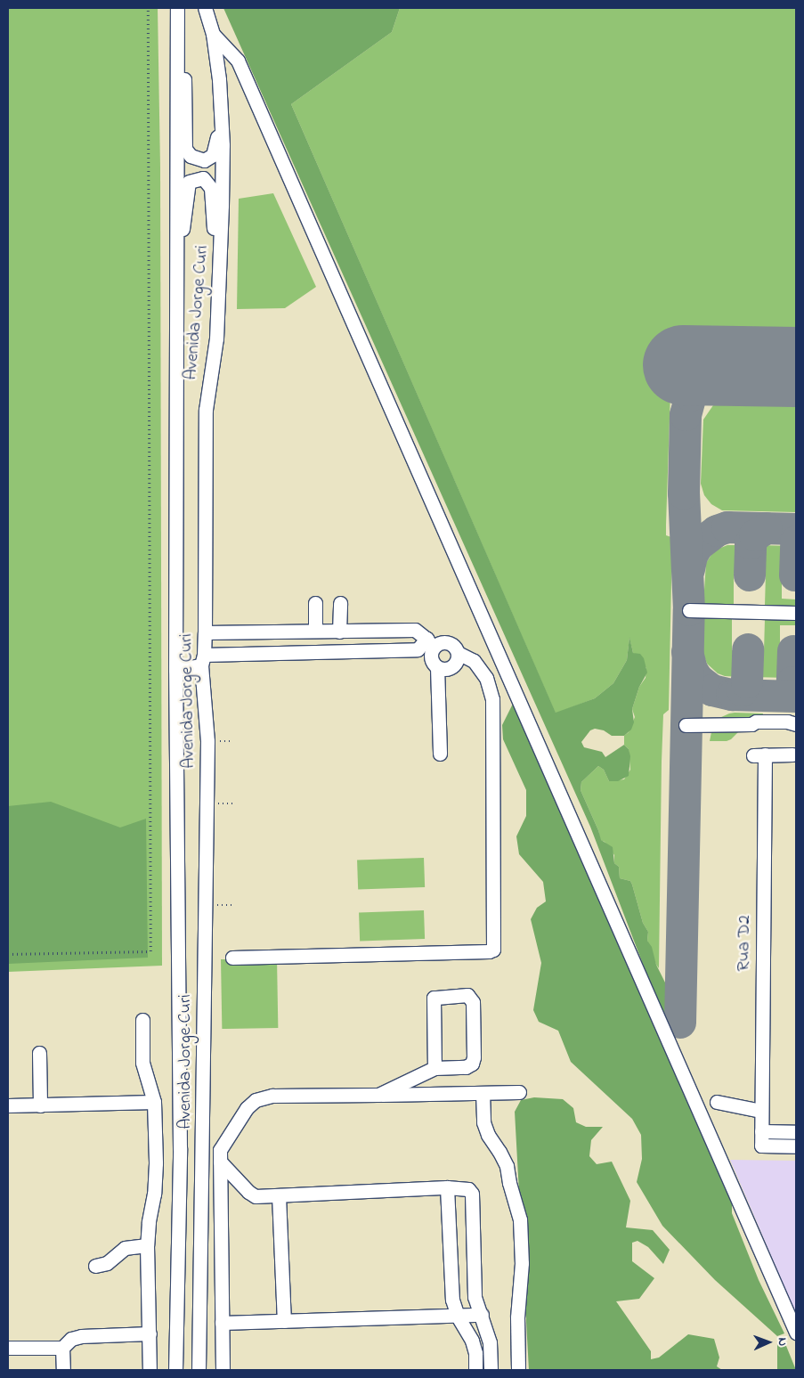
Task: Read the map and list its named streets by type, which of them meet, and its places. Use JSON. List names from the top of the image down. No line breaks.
{"streets":{"street":["Avenida Jorge Curi","Rua D2"]},"north":"right"}
